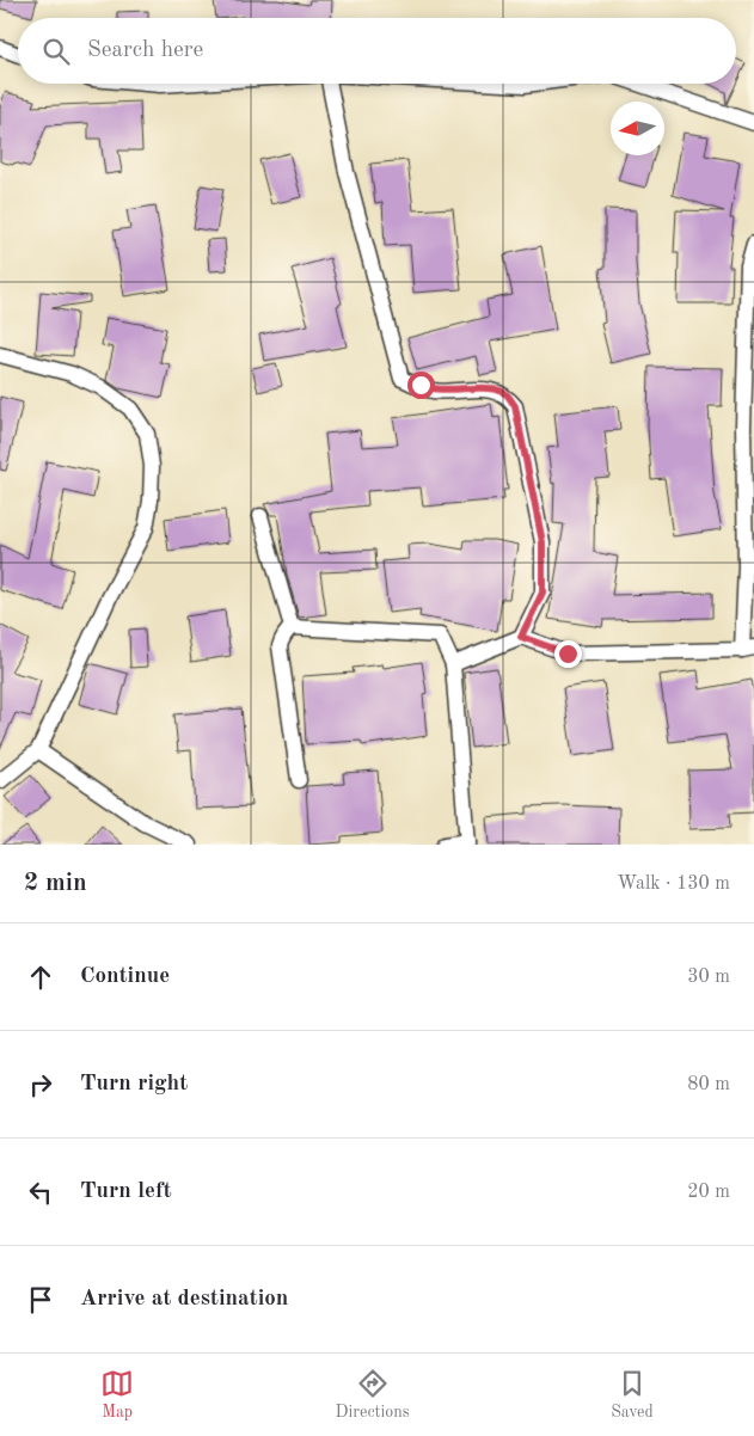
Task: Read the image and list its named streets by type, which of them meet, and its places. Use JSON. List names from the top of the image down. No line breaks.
{"north":"left","page":{"search":"Search here","heading":["2 min","Walk · 130 m"],"list":[["Continue","30 m"],["Turn right","80 m"],["Turn left","20 m"],"Arrive at destination"],"nav":["Map","Directions","Saved"]}}
